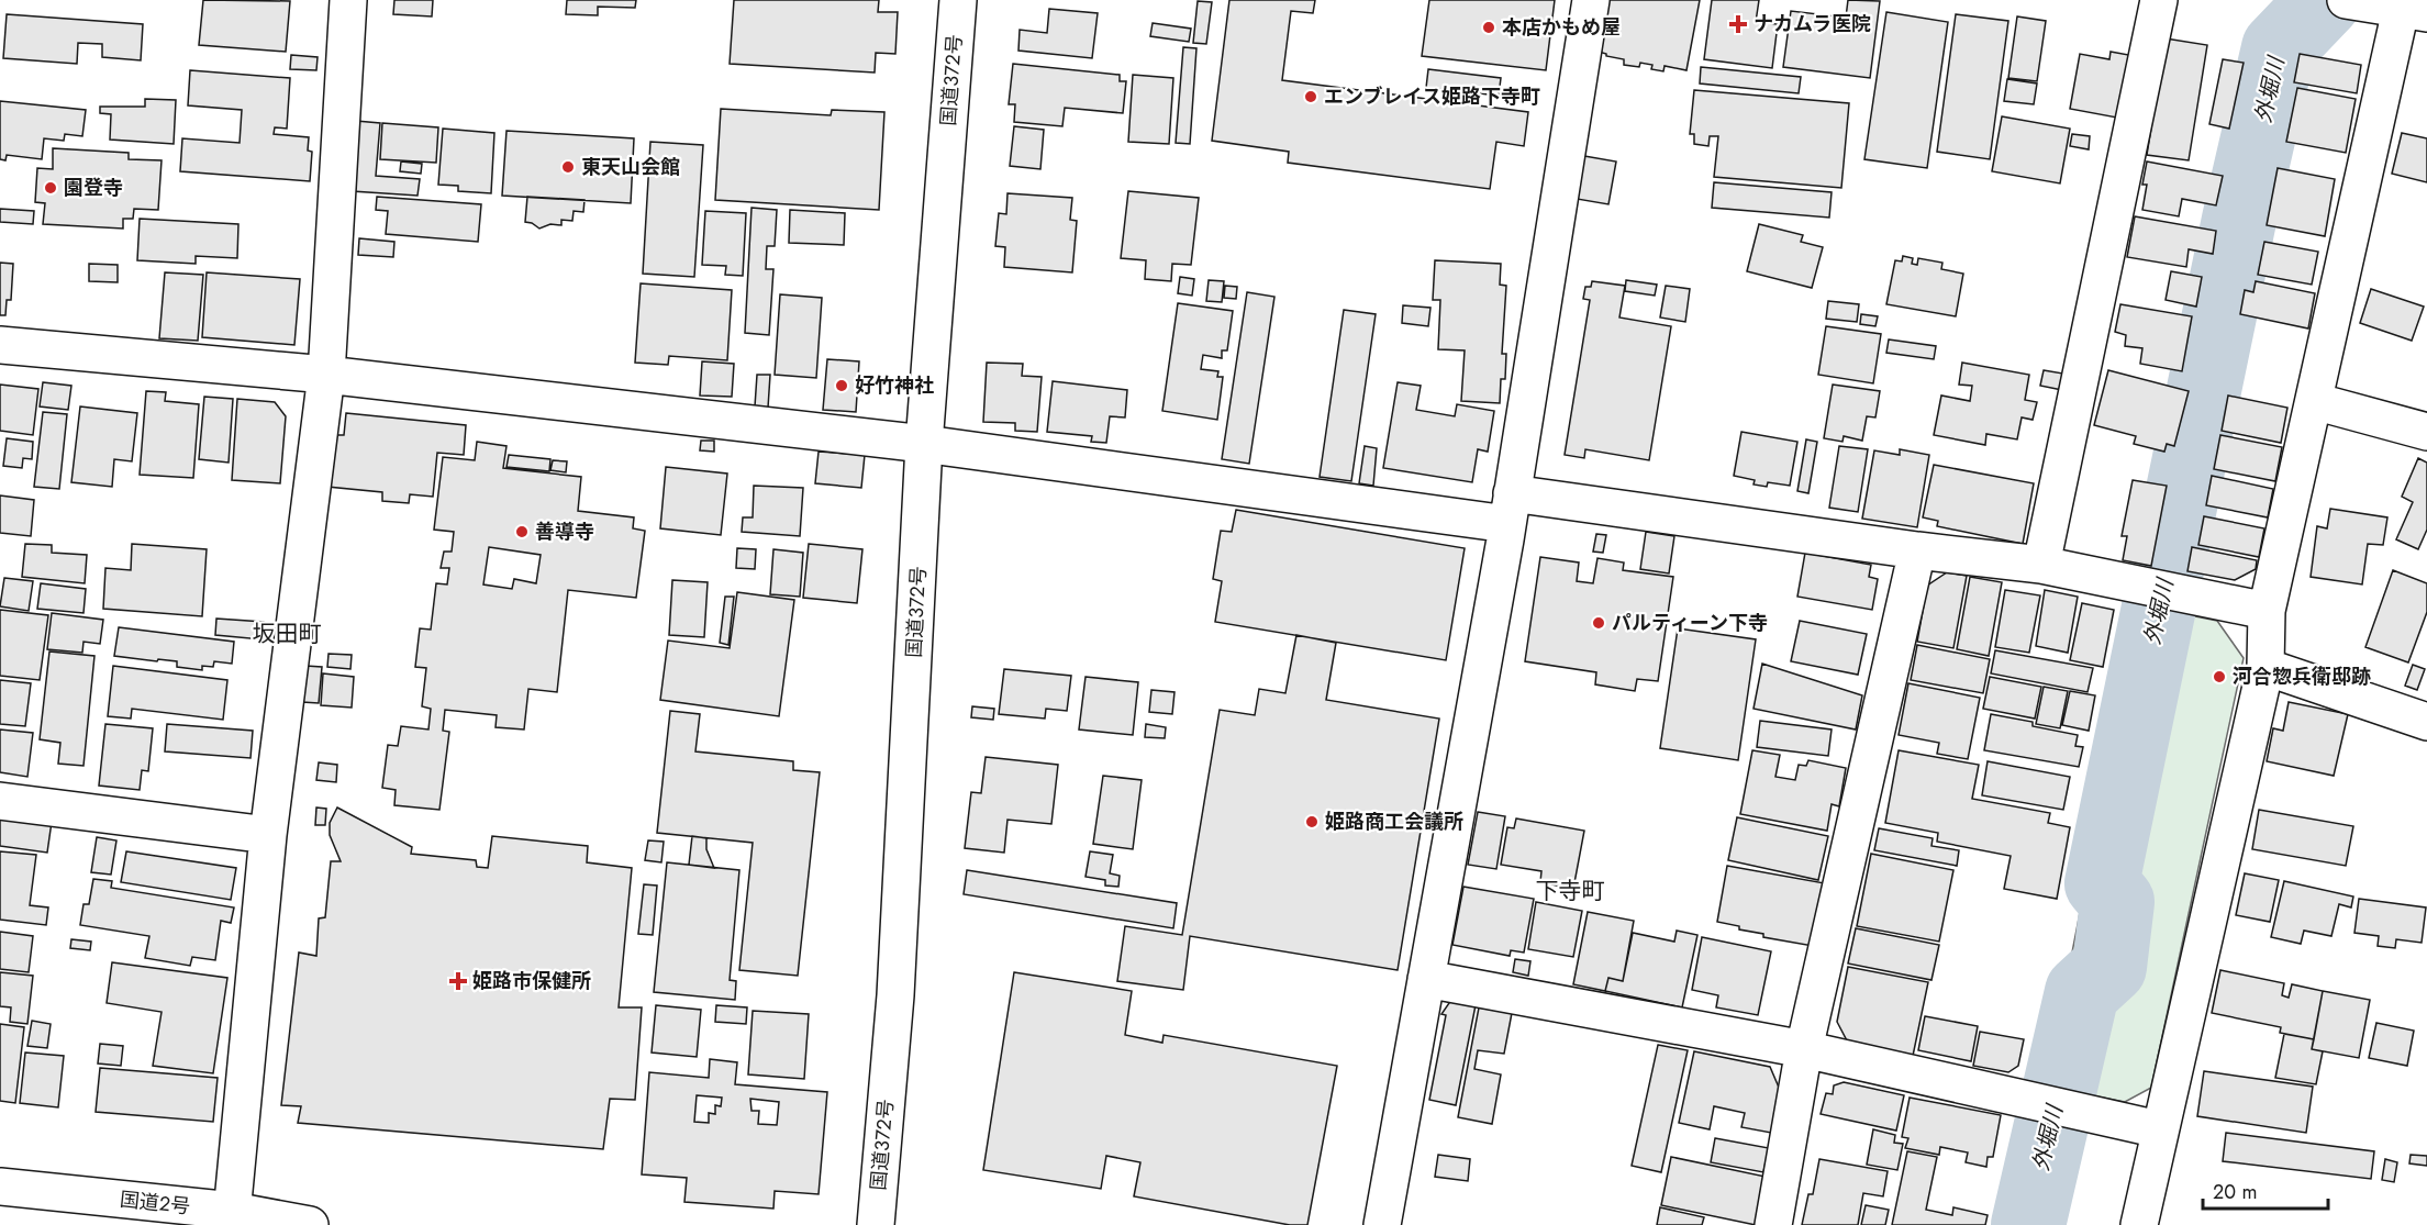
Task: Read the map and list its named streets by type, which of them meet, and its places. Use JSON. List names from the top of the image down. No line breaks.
{"streets":{"main road":["国道372号","国道2号"]},"districts":["坂田町","下寺町"],"water":["外堀川"],"places":{"health":["ナカムラ医院","姫路市保健所"],"other":["本店かもめ屋","エンブレイス姫路下寺町","東天山会館","園登寺","好竹神社","善導寺","パルティーン下寺","河合惣兵衛邸跡","姫路商工会議所"]},"scale_bar":"20 m"}
